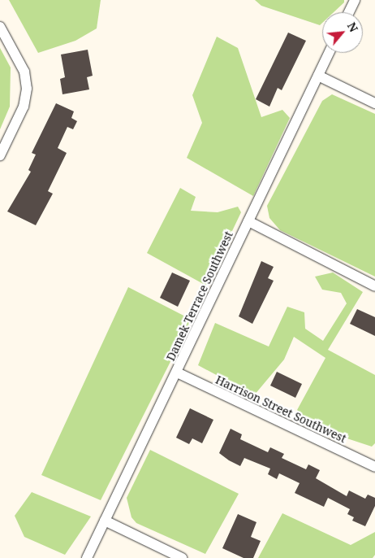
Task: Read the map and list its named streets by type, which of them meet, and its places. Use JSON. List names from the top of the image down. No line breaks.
{"streets":{"street":["Damek Terrace Southwest","Harrison Street Southwest"]},"crossings":[["Damek Terrace Southwest","Harrison Street Southwest"]],"north":"top right"}
